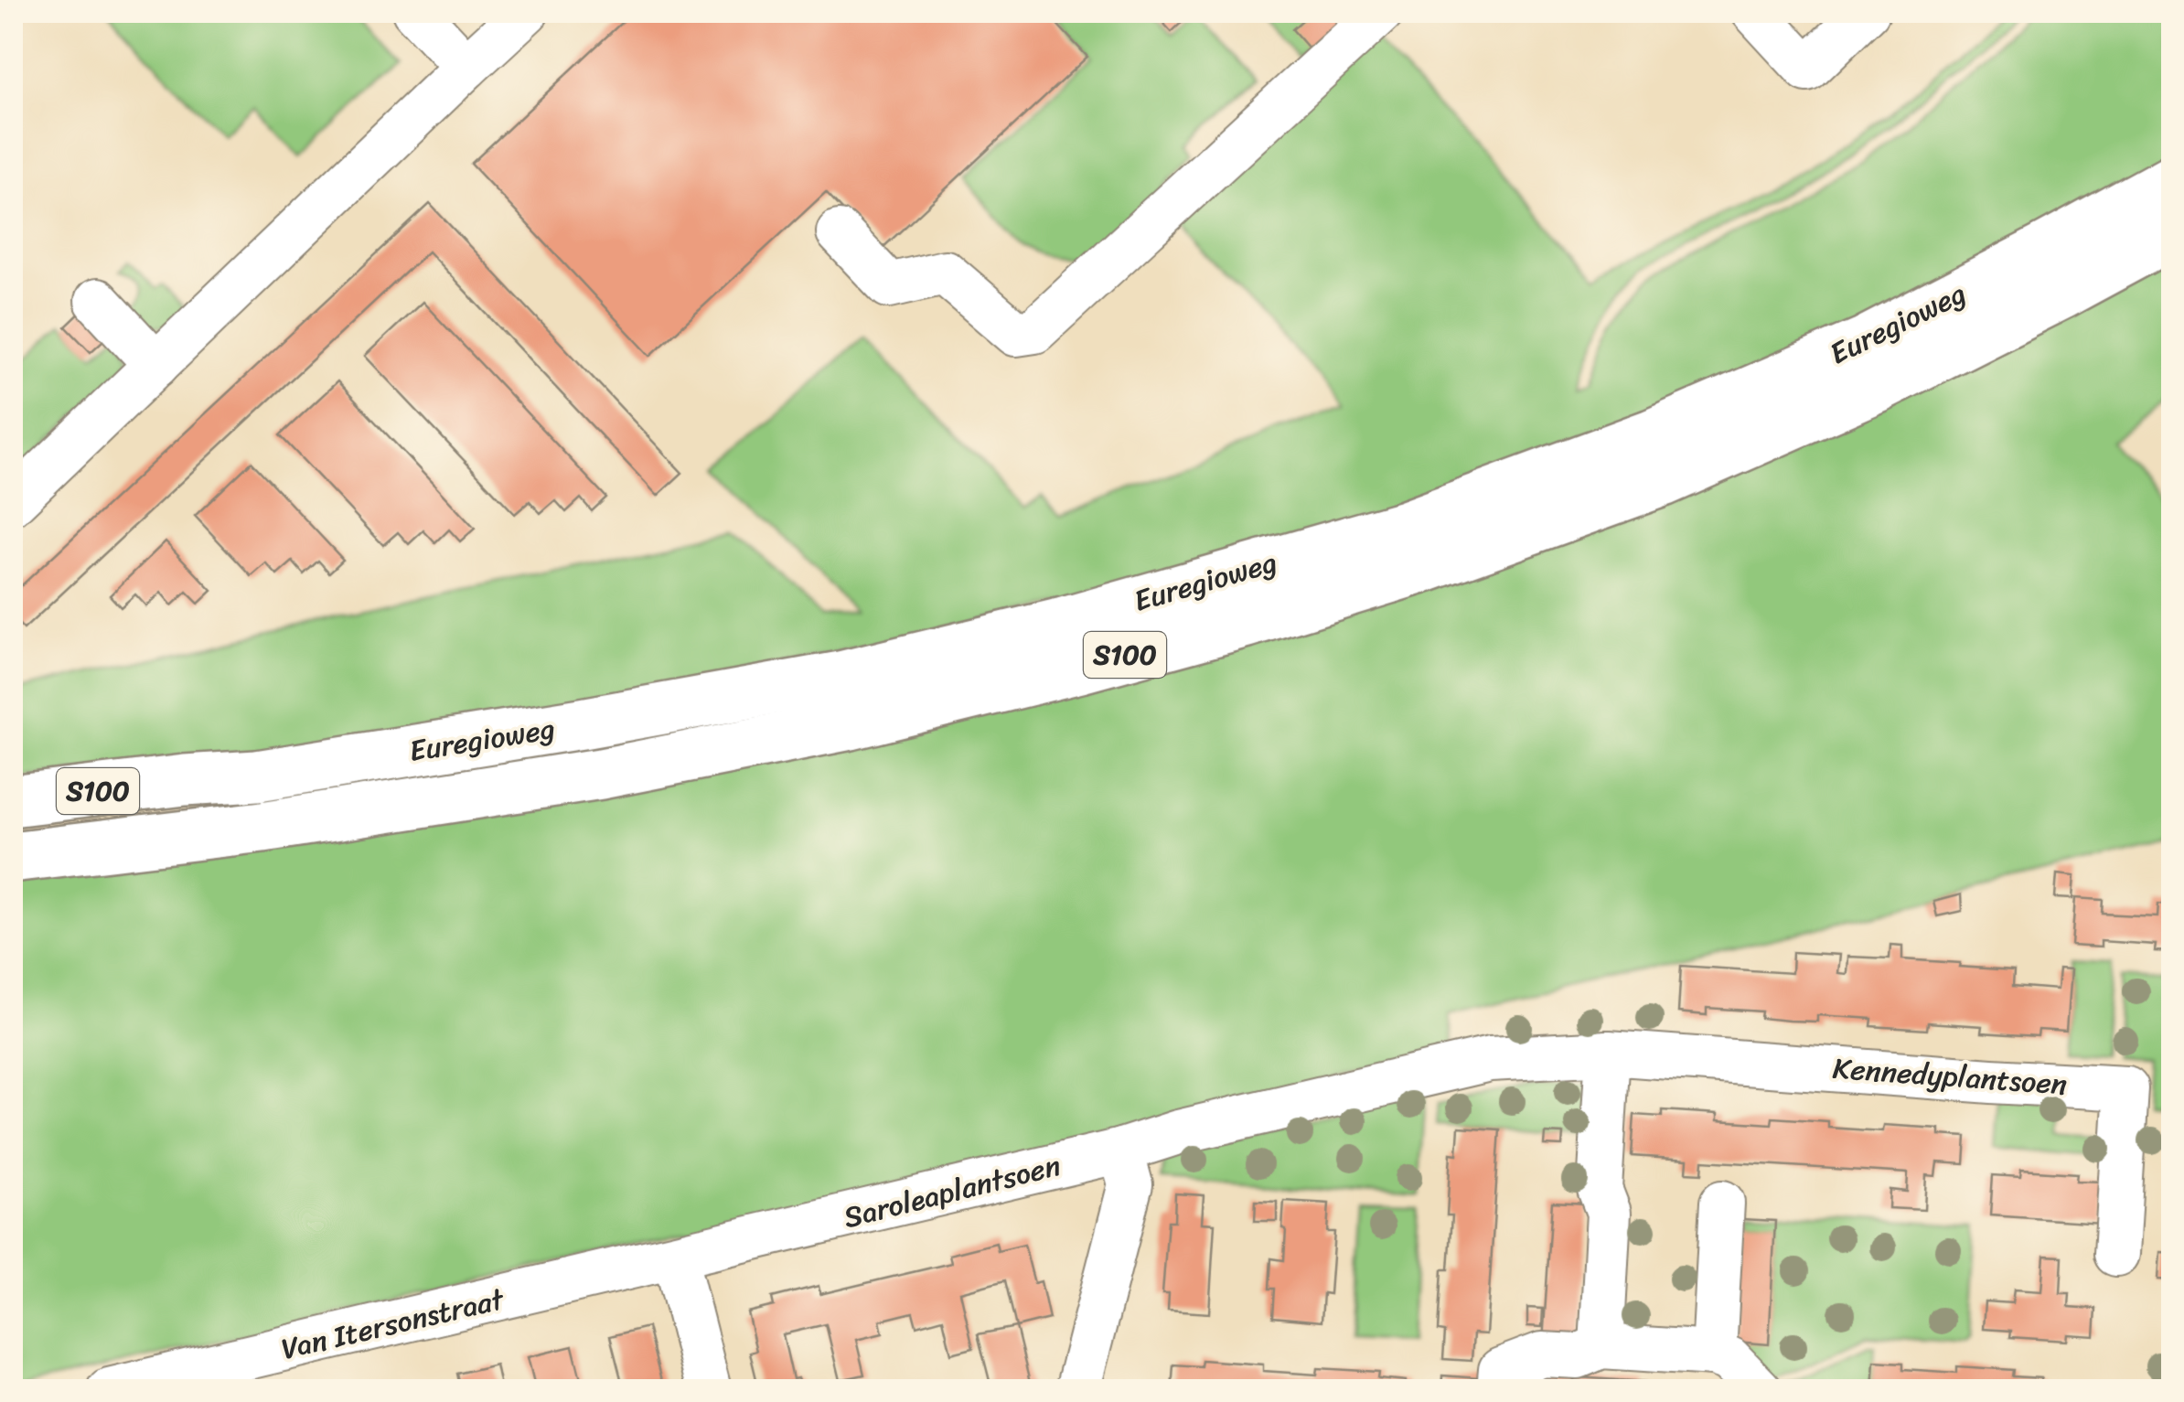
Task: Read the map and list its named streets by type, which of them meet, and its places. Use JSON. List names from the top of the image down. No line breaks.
{"streets":{"main road":["Euregioweg","S100"],"street":["Kennedyplantsoen","Saroleaplantsoen","Van Itersonstraat"]},"crossings":[["Kennedyplantsoen","Saroleaplantsoen"],["Saroleaplantsoen","Van Itersonstraat"]]}
